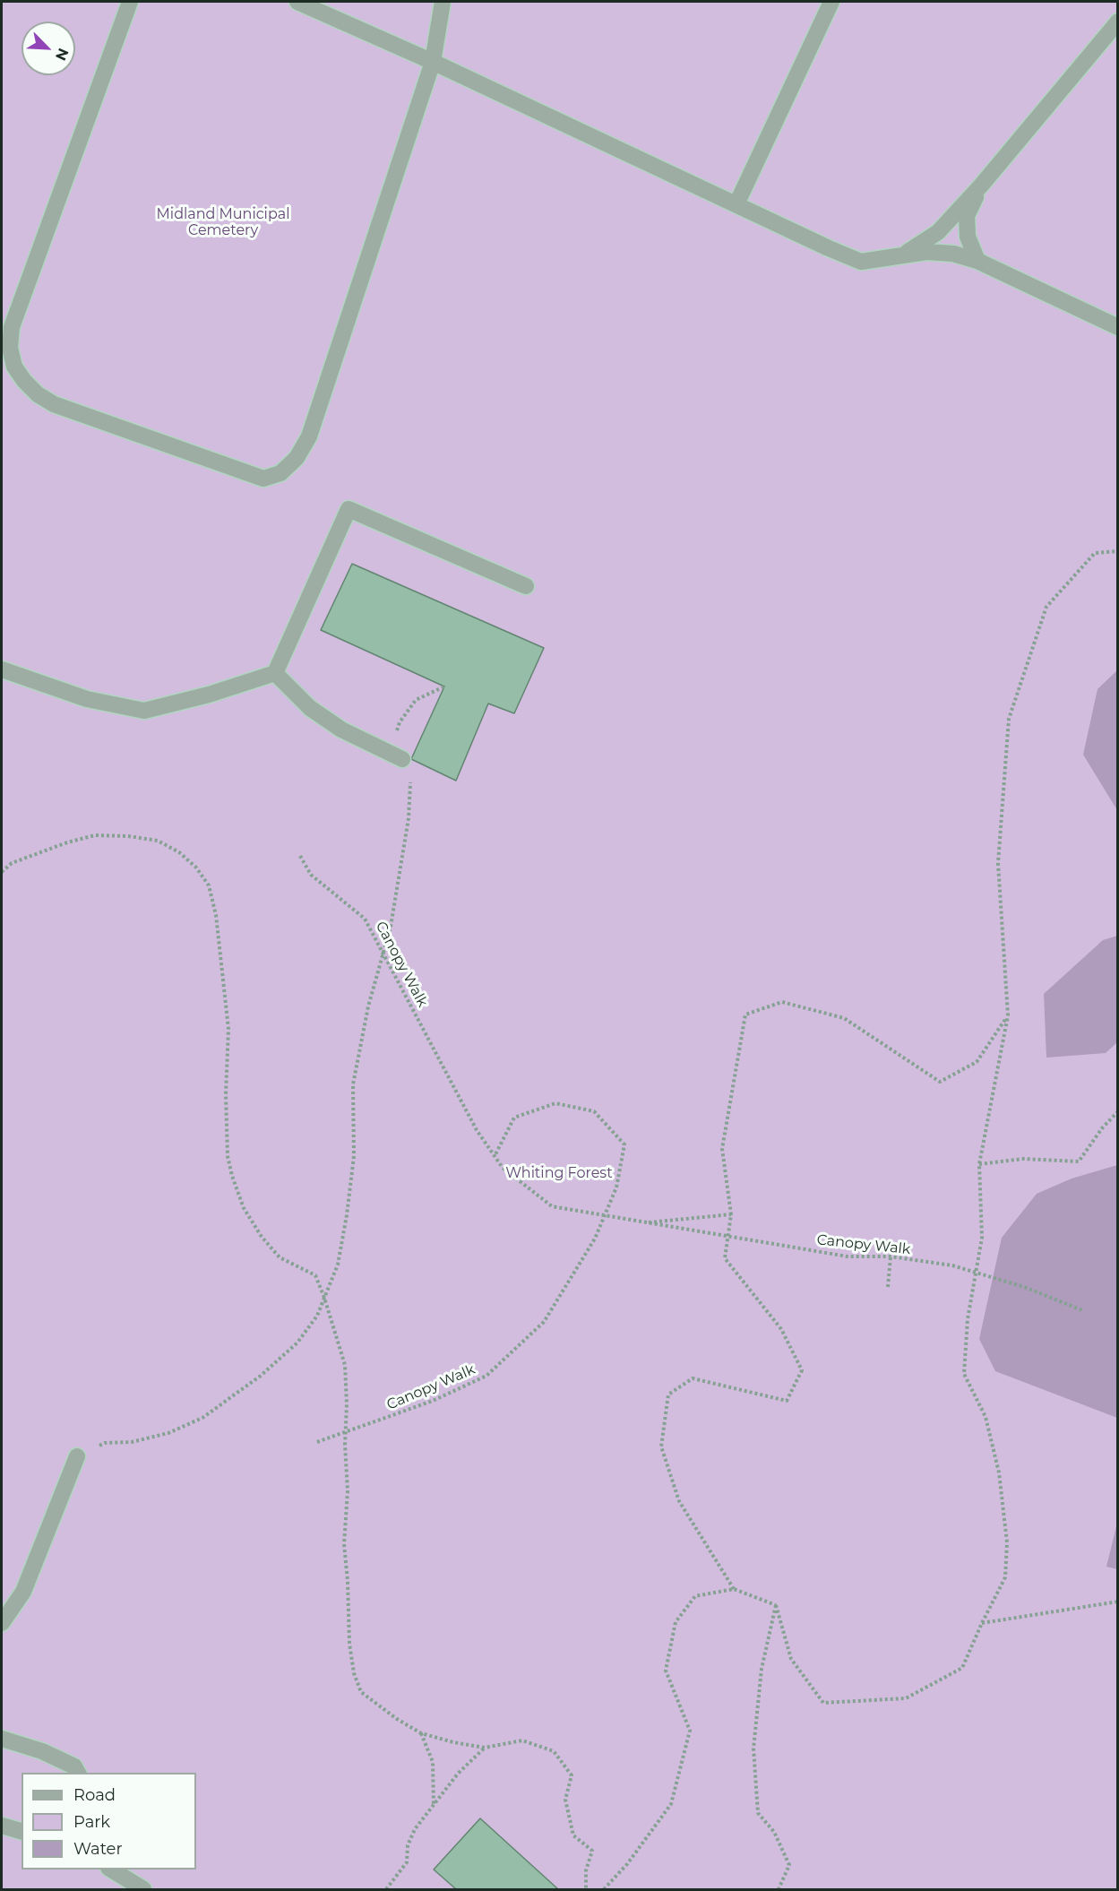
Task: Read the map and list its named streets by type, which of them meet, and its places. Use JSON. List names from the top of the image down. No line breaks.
{"streets":{"path":["Canopy Walk"]},"parks":["Midland Municipal Cemetery","Whiting Forest"],"legend":["Road","Park","Water"],"north":"bottom right"}
